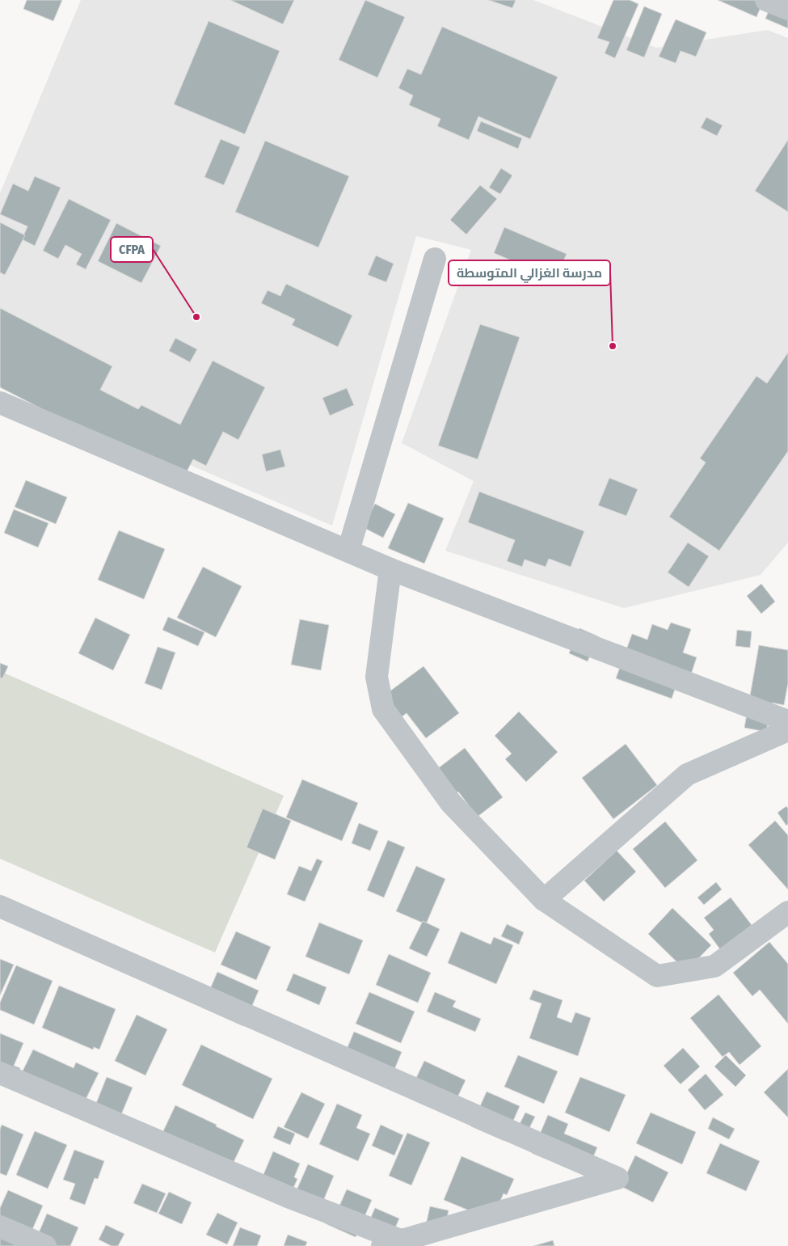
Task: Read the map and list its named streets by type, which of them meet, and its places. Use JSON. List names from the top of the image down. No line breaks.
{"places":["CFPA","مدرسة الغزالي المتوسطة"]}
